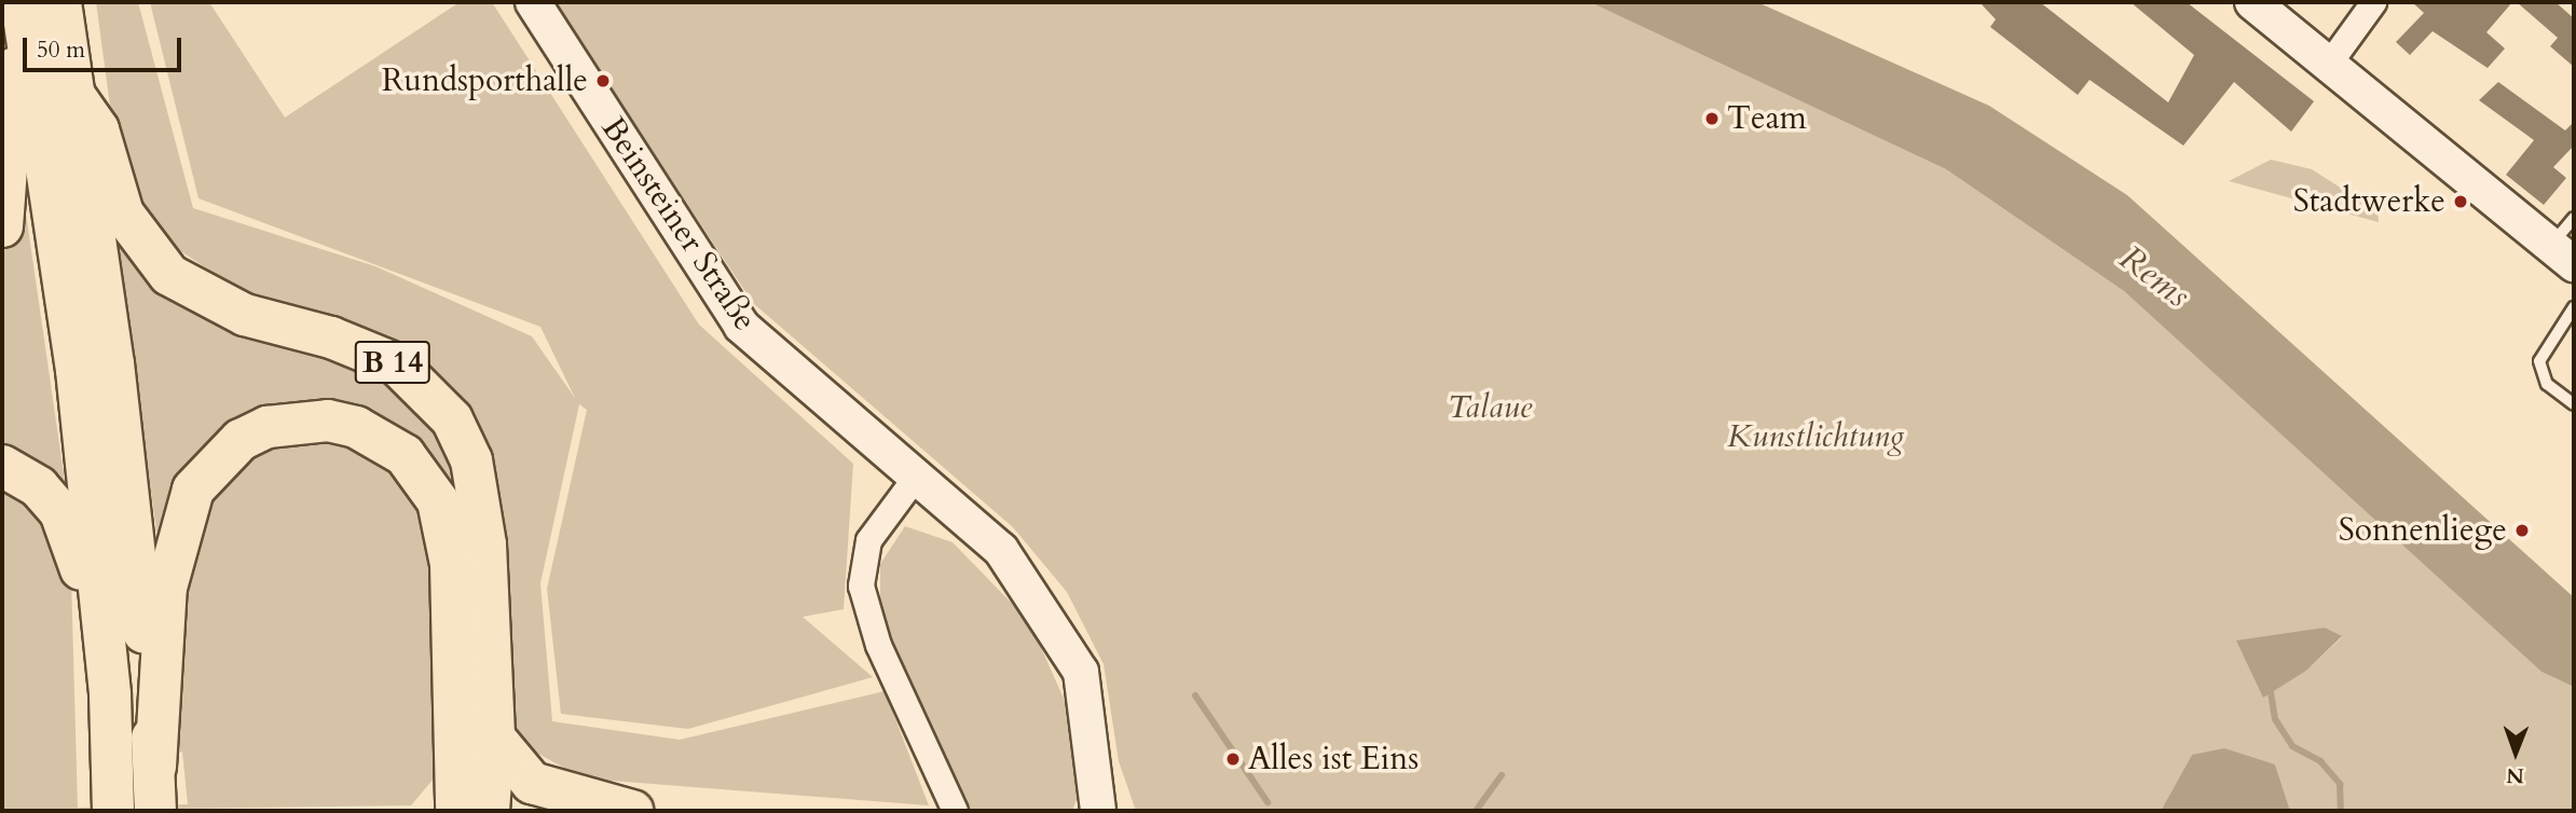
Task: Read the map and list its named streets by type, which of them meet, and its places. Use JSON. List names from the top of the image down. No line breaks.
{"streets":{"highway":["B 14"],"street":["Beinsteiner Straße"]},"water":["Rems"],"parks":["Talaue","Kunstlichtung"],"places":["Rundsporthalle","Team","Stadtwerke","Sonnenliege","Alles ist Eins"],"scale_bar":"50 m","north":"bottom"}
